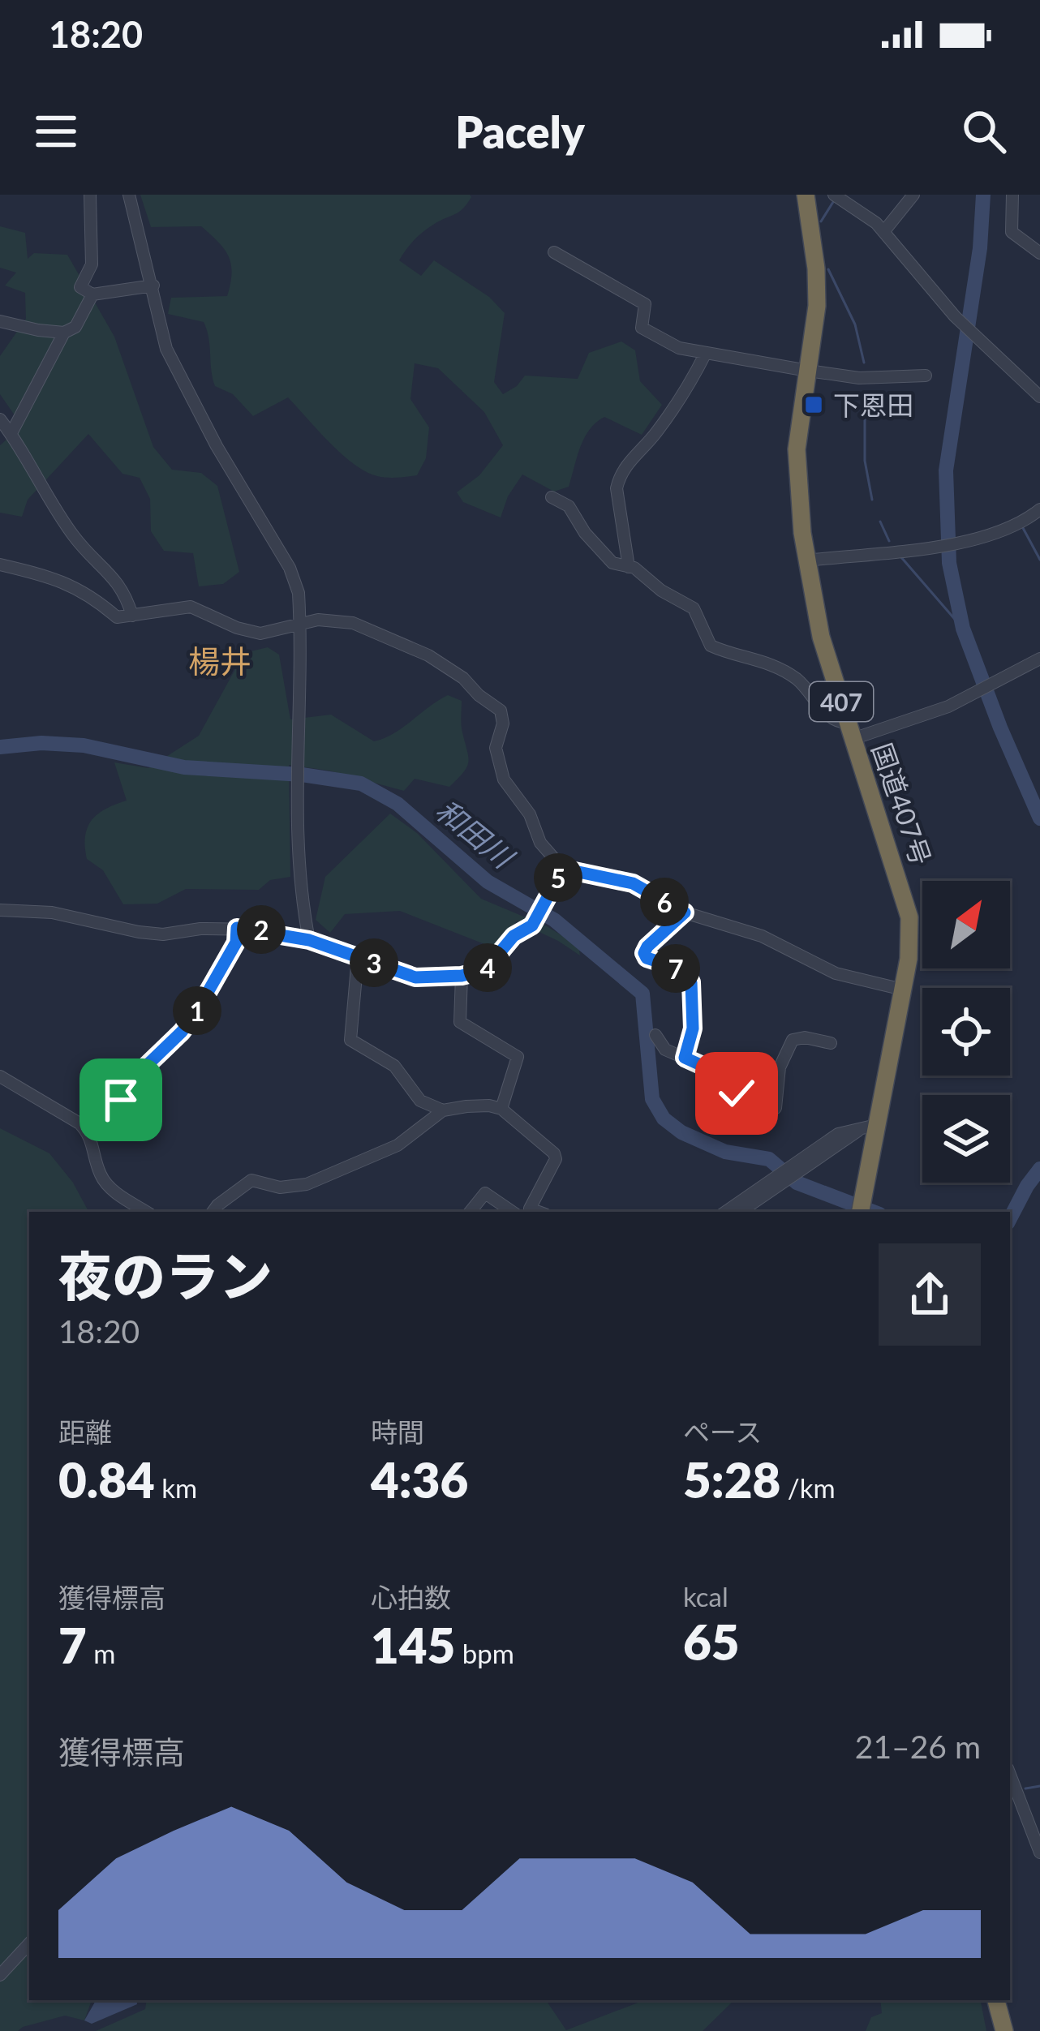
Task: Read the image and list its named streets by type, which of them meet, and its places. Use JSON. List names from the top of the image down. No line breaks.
{"streets":{"highway":["407","国道407号"]},"districts":["楊井"],"water":["和田川"],"places":{"transit":["下恩田"]},"north":"top right","page":{"status":"18:20","header":"Pacely","pins":["5","6","2","3","4","7","1"],"heading":["夜のラン","18:20"],"stats":[["距離","0.84 km"],["時間","4:36"],["ペース","5:28 /km"],["獲得標高","7 m"],["心拍数","145 bpm"],["kcal","65"]],"chart":["獲得標高","21–26 m"]}}
